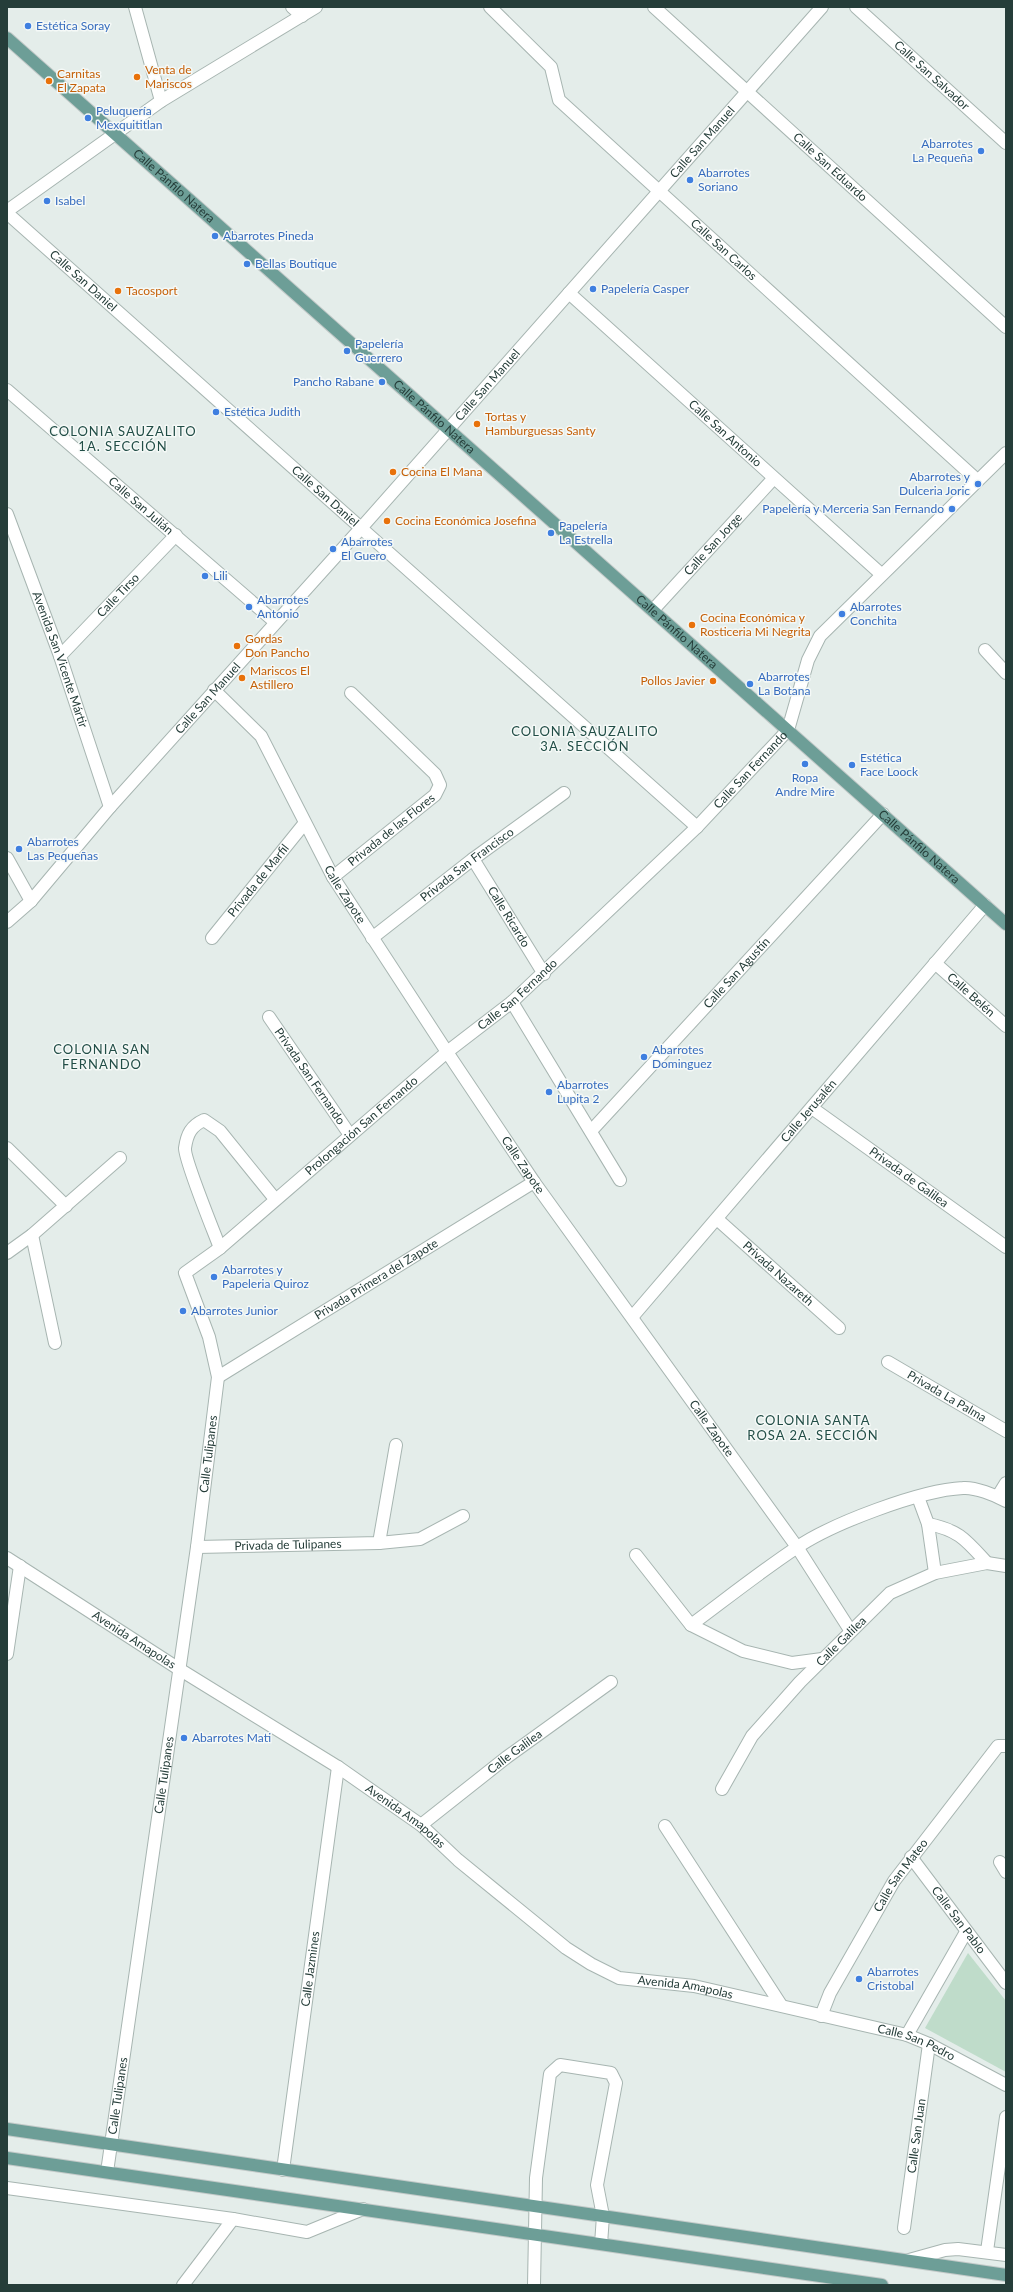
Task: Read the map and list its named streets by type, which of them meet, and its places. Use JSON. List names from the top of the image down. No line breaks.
{"streets":{"main road":["Calle Pánfilo Natera"],"street":["Calle San Salvador","Calle San Manuel","Calle San Eduardo","Calle San Carlos","Calle San Daniel","Calle San Antonio","Calle San Julián","Calle San Jorge","Calle Tirso","Avenida San Vicente Mártir","Calle San Fernando","Privada de las Flores","Privada San Francisco","Privada de Marfil","Calle Zapote","Calle Ricardo","Calle San Agustín","Calle Belén","Privada San Fernando","Calle Jerusalén","Prolongación San Fernando","Privada de Galilea","Privada Nazareth","Privada Primera del Zapote","Privada La Palma","Calle Tulipanes","Privada de Tulipanes","Avenida Amapolas","Calle Galilea","Calle San Mateo","Calle San Pablo","Calle Jazmines","Calle San Pedro","Calle San Juan"]},"crossings":[["Calle San Manuel","Calle San Eduardo"],["Calle San Manuel","Calle Pánfilo Natera"],["Calle San Manuel","Calle San Carlos"],["Calle San Manuel","Calle San Daniel"],["Calle San Manuel","Calle San Antonio"],["Calle San Manuel","Calle San Julián"],["Calle San Manuel","Avenida San Vicente Mártir"],["Calle San Manuel","Calle Zapote"],["Calle Pánfilo Natera","Calle San Jorge"],["Calle Pánfilo Natera","Calle San Fernando"],["Calle Pánfilo Natera","Calle San Agustín"],["Calle Pánfilo Natera","Calle Jerusalén"],["Calle San Carlos","Calle San Fernando"],["Calle San Daniel","Calle San Fernando"],["Calle San Antonio","Calle San Jorge"],["Calle San Antonio","Calle San Fernando"],["Calle San Julián","Calle Tirso"],["Calle Tirso","Avenida San Vicente Mártir"],["Calle San Fernando","Calle Zapote"],["Calle San Fernando","Calle Ricardo"],["Calle San Fernando","Prolongación San Fernando"],["Privada de las Flores","Calle Zapote"],["Privada San Francisco","Calle Zapote"],["Privada San Francisco","Calle Ricardo"],["Privada de Marfil","Calle Zapote"],["Calle Zapote","Calle Jerusalén"],["Calle Zapote","Prolongación San Fernando"],["Calle Zapote","Privada Primera del Zapote"],["Calle Zapote","Calle Galilea"],["Calle Belén","Calle Jerusalén"],["Privada San Fernando","Prolongación San Fernando"],["Calle Jerusalén","Privada de Galilea"],["Calle Jerusalén","Privada Nazareth"],["Prolongación San Fernando","Privada Primera del Zapote"],["Prolongación San Fernando","Calle Tulipanes"],["Privada Primera del Zapote","Calle Tulipanes"],["Calle Tulipanes","Privada de Tulipanes"],["Calle Tulipanes","Avenida Amapolas"],["Avenida Amapolas","Calle Galilea"],["Avenida Amapolas","Calle San Mateo"],["Avenida Amapolas","Calle Jazmines"],["Avenida Amapolas","Calle San Pedro"],["Calle San Mateo","Calle San Pablo"],["Calle San Mateo","Calle San Pedro"],["Calle San Pedro","Calle San Juan"]],"districts":["COLONIA SAUZALITO 1A. SECCIÓN","COLONIA SAUZALITO 3A. SECCIÓN","COLONIA SAN FERNANDO","COLONIA SANTA ROSA 2A. SECCIÓN"],"places":["Estética Soray","Venta de Mariscos","Carnitas El Zapata","Peluquería Mexquititlan","Abarrotes La Pequeña","Abarrotes Soriano","Isabel","Abarrotes Pineda","Bellas Boutique","Papelería Casper","Tacosport","Papelería Guerrero","Pancho Rabane","Estética Judith","Tortas y Hamburguesas Santy","Cocina El Mana","Abarrotes y Dulceria Joric","Papelería y Merceria San Fernando","Cocina Económica Josefina","Papelería La Estrella","Abarrotes El Guero","Lili","Abarrotes Antonio","Abarrotes Conchita","Cocina Económica y Rosticeria Mi Negrita","Gordas Don Pancho","Mariscos El Astillero","Pollos Javier","Abarrotes La Botana","Ropa Andre Mire","Estética Face Loock","Abarrotes Las Pequeñas","Abarrotes Dominguez","Abarrotes Lupita 2","Abarrotes y Papeleria Quiroz","Abarrotes Junior","Abarrotes Mati","Abarrotes Cristobal"]}
